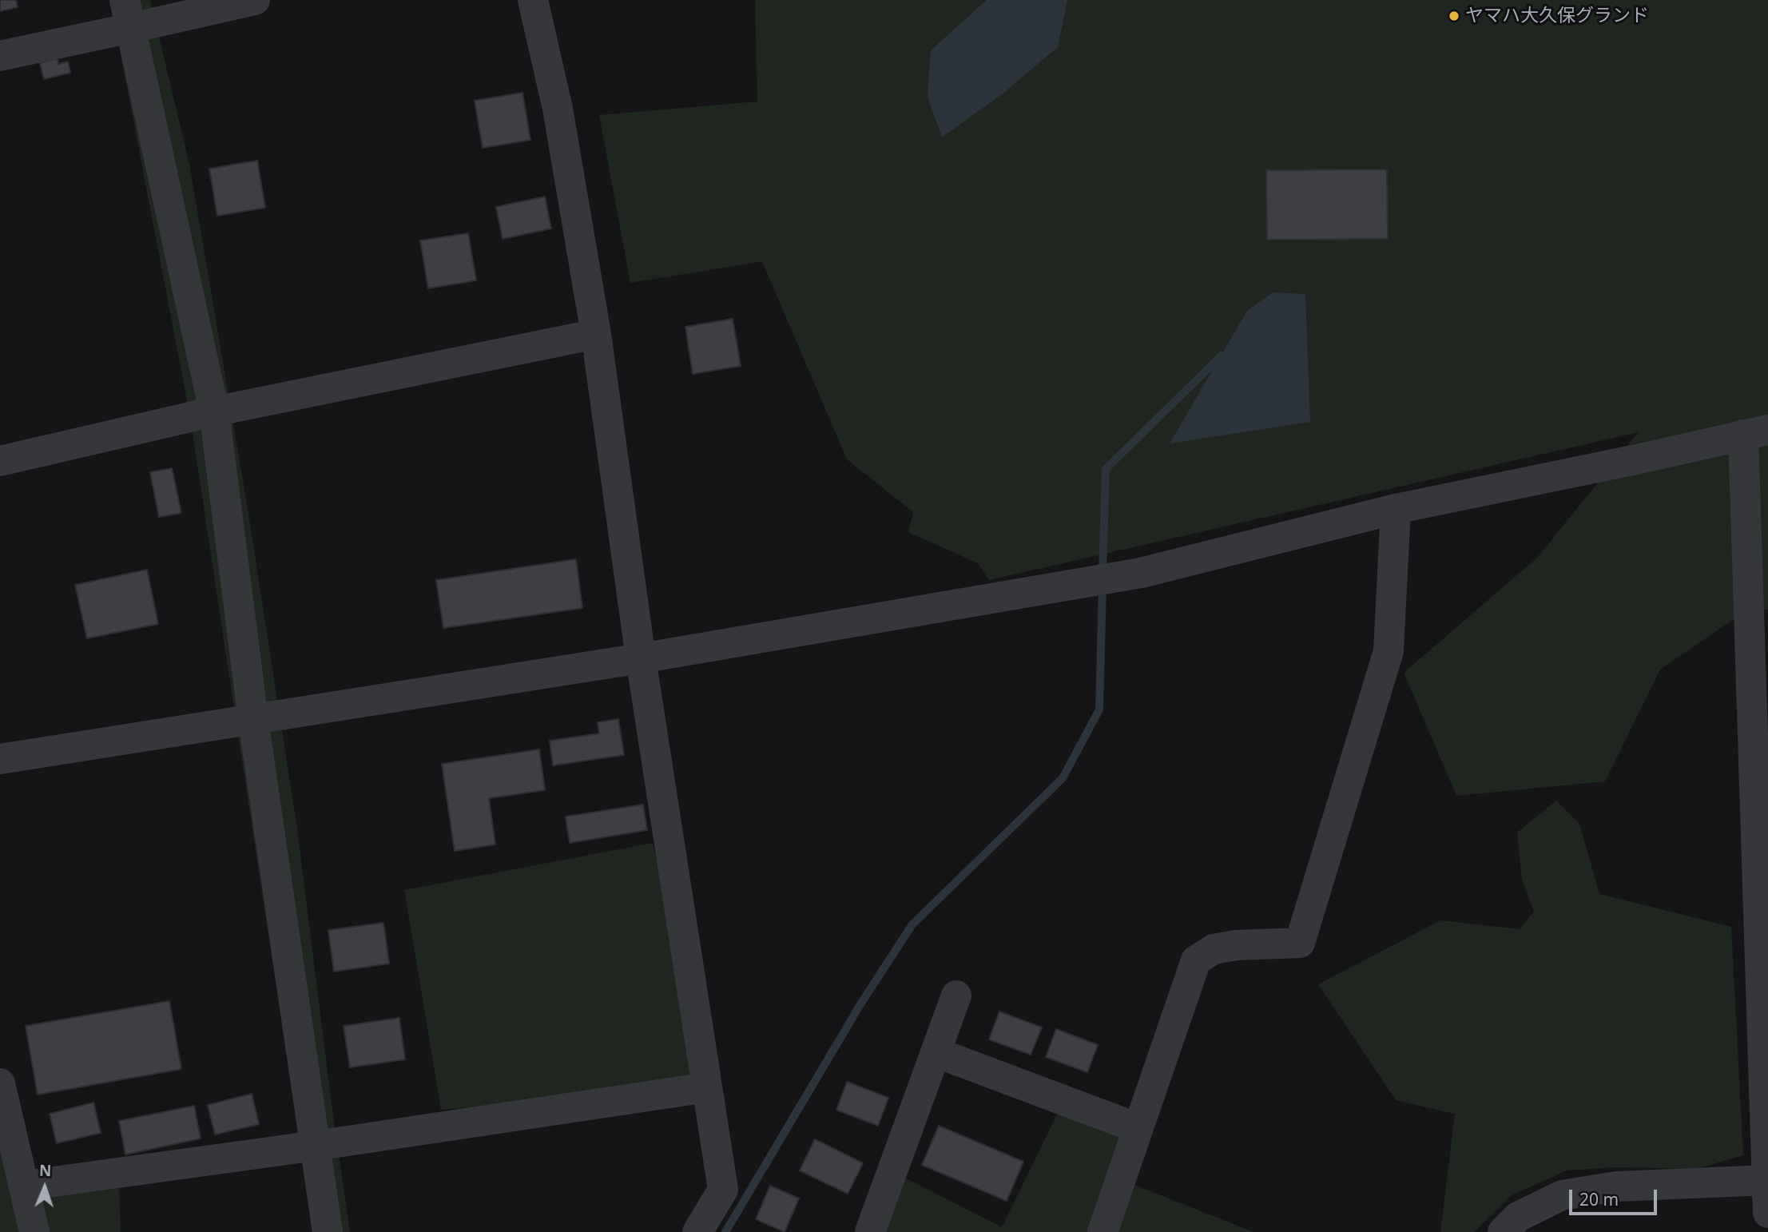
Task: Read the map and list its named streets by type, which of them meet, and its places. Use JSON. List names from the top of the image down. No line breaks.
{"places":["ヤマハ大久保グランド"],"scale_bar":"20 m","north":"top"}
